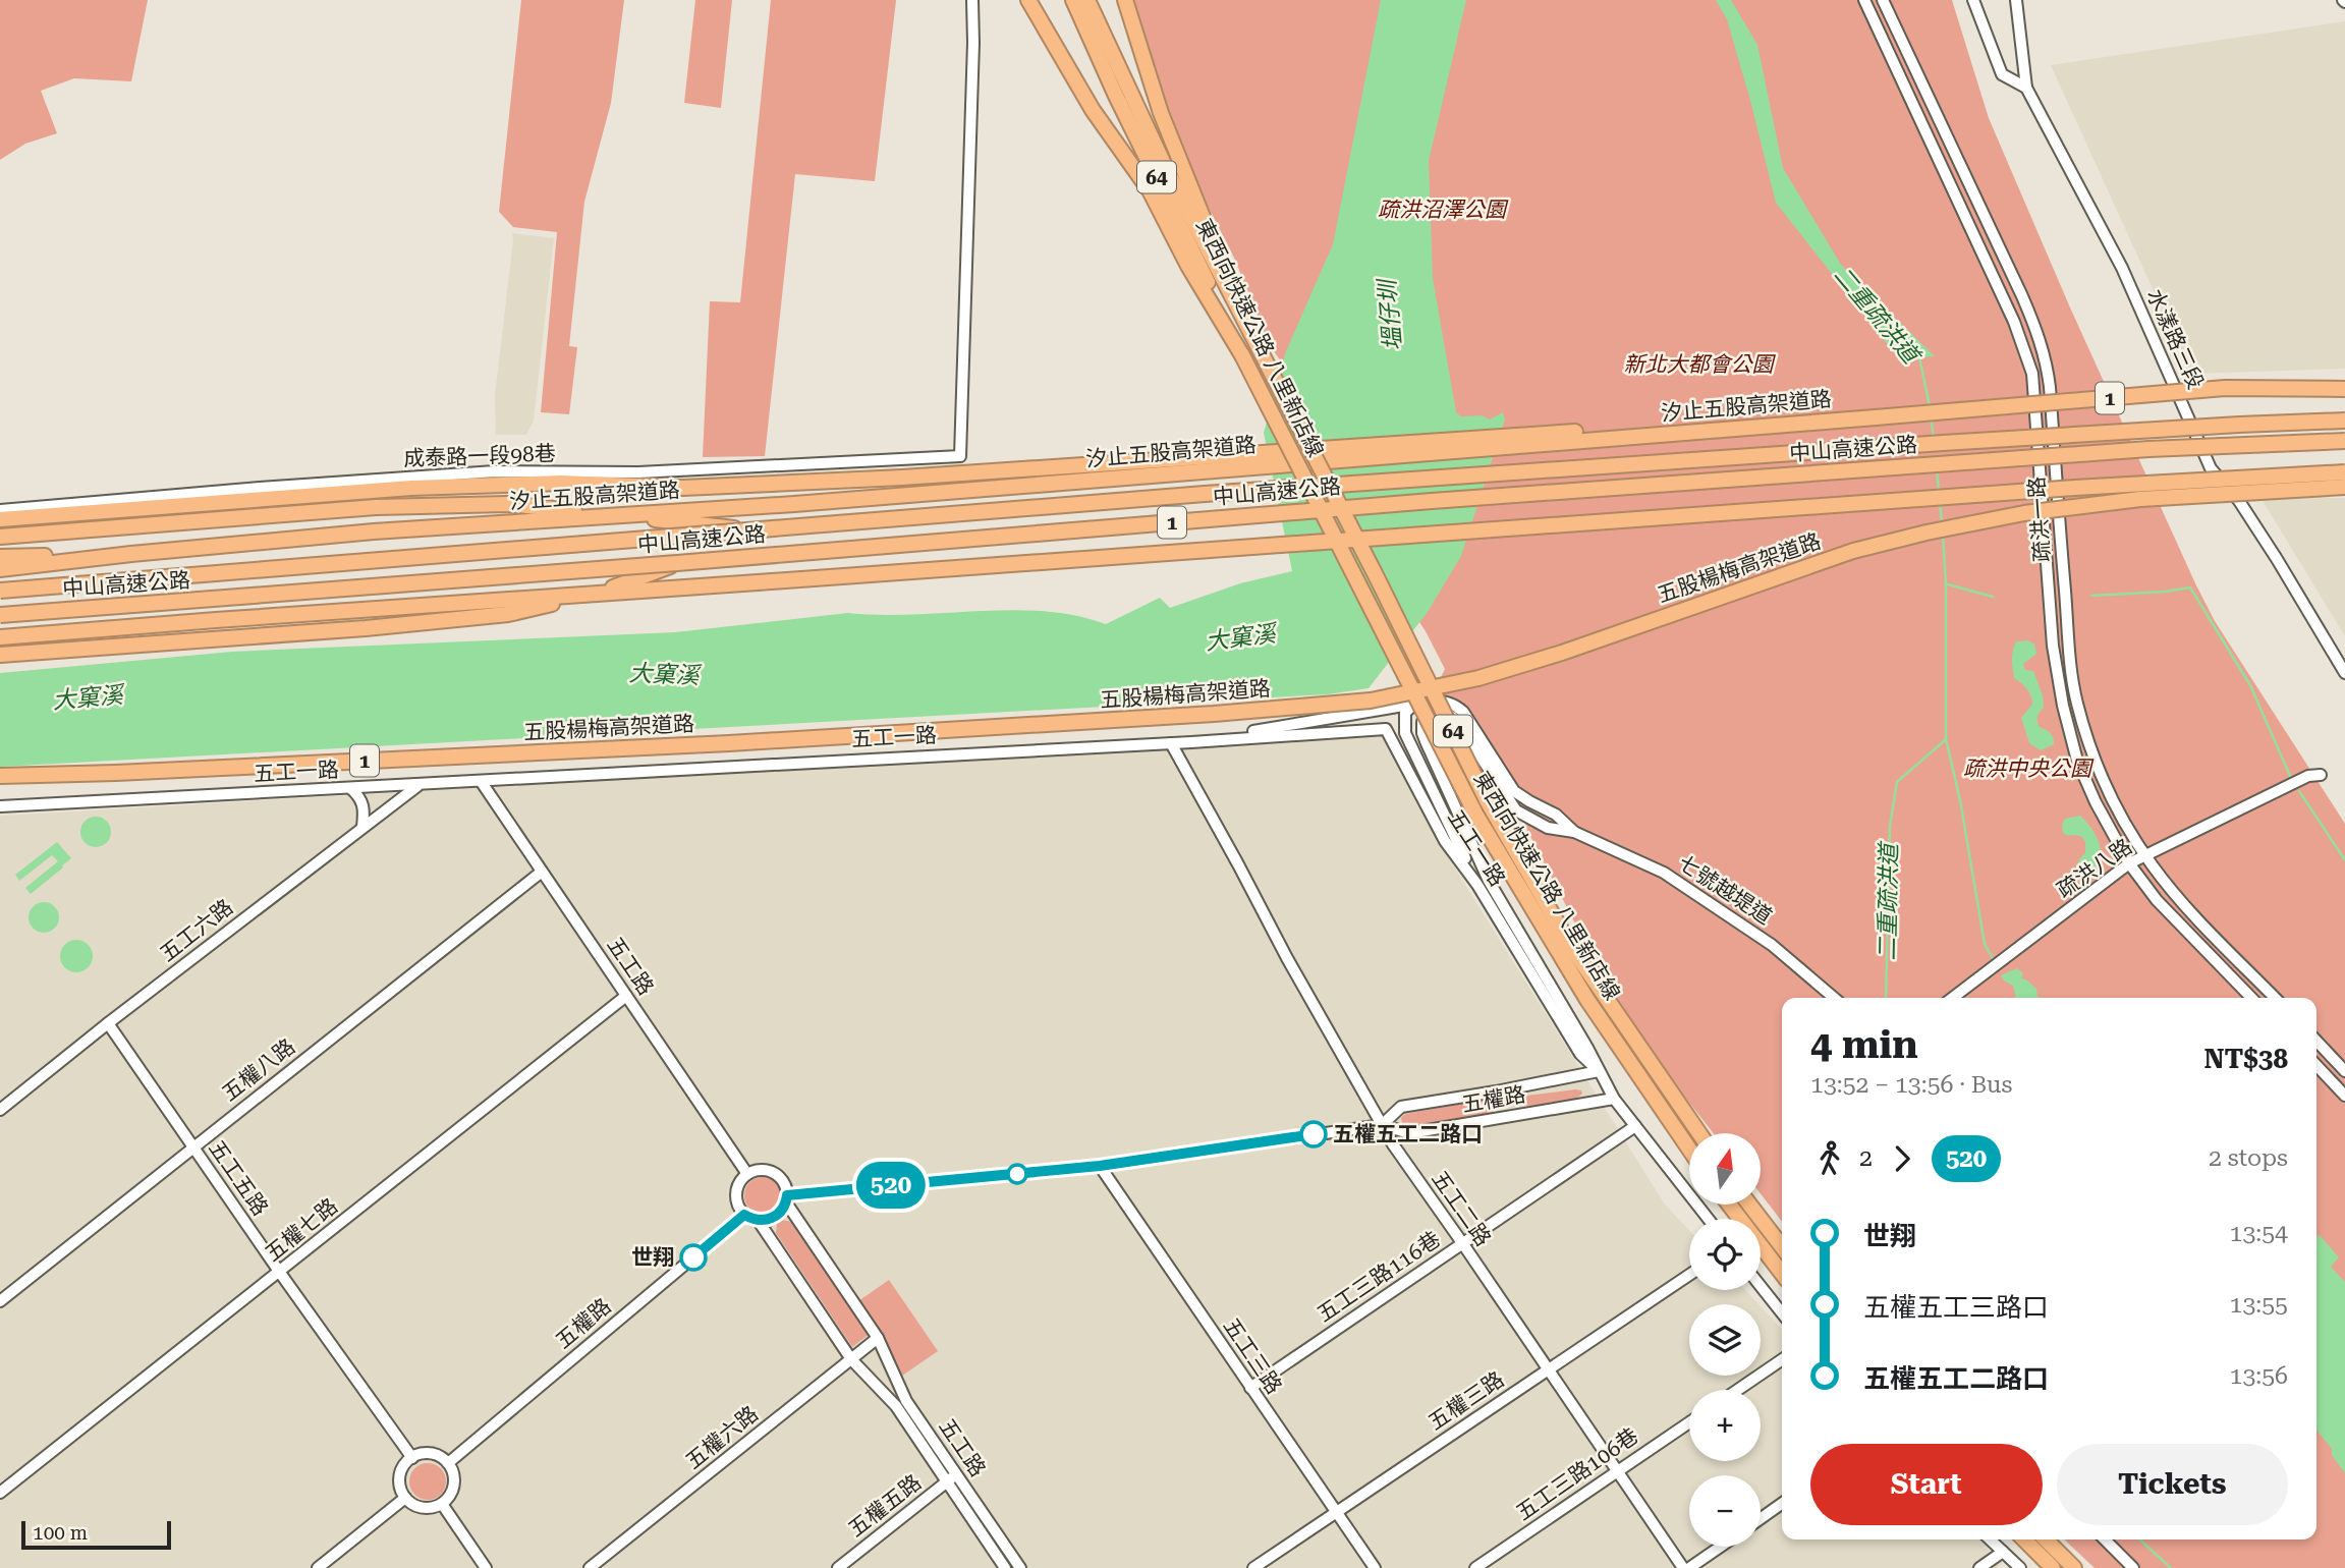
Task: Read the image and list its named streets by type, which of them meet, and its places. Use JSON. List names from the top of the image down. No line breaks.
{"streets":{"highway":["64","東西向快速公路 八里新店線","1","汐止五股高架道路","中山高速公路","五股楊梅高架道路"],"street":["水漾路三段","成泰路一段98巷","疏洪一路","五工一路","疏洪八路","七號越堤道","五工六路","五工路","五權八路","五權路","五工五路","五工二路","五權七路","五工三路116巷","五工三路","五權三路","五權六路","五工三路106巷","五權五路"]},"crossings":[["1","汐止五股高架道路"],["疏洪一路","疏洪八路"],["五工一路","七號越堤道"],["五工一路","五工六路"],["五工一路","五工路"],["五工一路","五權路"],["五工一路","五工二路"],["五工一路","五工三路116巷"],["五工六路","五工五路"],["五工路","五權八路"],["五工路","五權路"],["五工路","五權七路"],["五工路","五權六路"],["五工路","五權五路"],["五權八路","五工五路"],["五權路","五工五路"],["五權路","五工二路"],["五權路","五工三路"],["五工五路","五權七路"],["五工二路","五工三路116巷"],["五工二路","五權三路"],["五工二路","五工三路106巷"],["五工三路116巷","五工三路"],["五工三路","五權三路"]],"water":["二重疏洪道","塭仔圳","大窠溪"],"parks":["疏洪沼澤公園","新北大都會公園","疏洪中央公園"],"places":["五權五工二路口","世翔"],"lines":["bus line 520"],"scale_bar":"100 m","north":"top","page":{"on_map":"520","heading":["4 min","13:52 – 13:56 · Bus","NT$38"],"legs":["2","520","2 stops"],"map_buttons":["+","−"],"list":[{"name":"世翔","value":"13:54"},{"name":"五權五工三路口","value":"13:55"},{"name":"五權五工二路口","value":"13:56"}],"buttons":["Start","Tickets"],"scale":"100 m"}}
